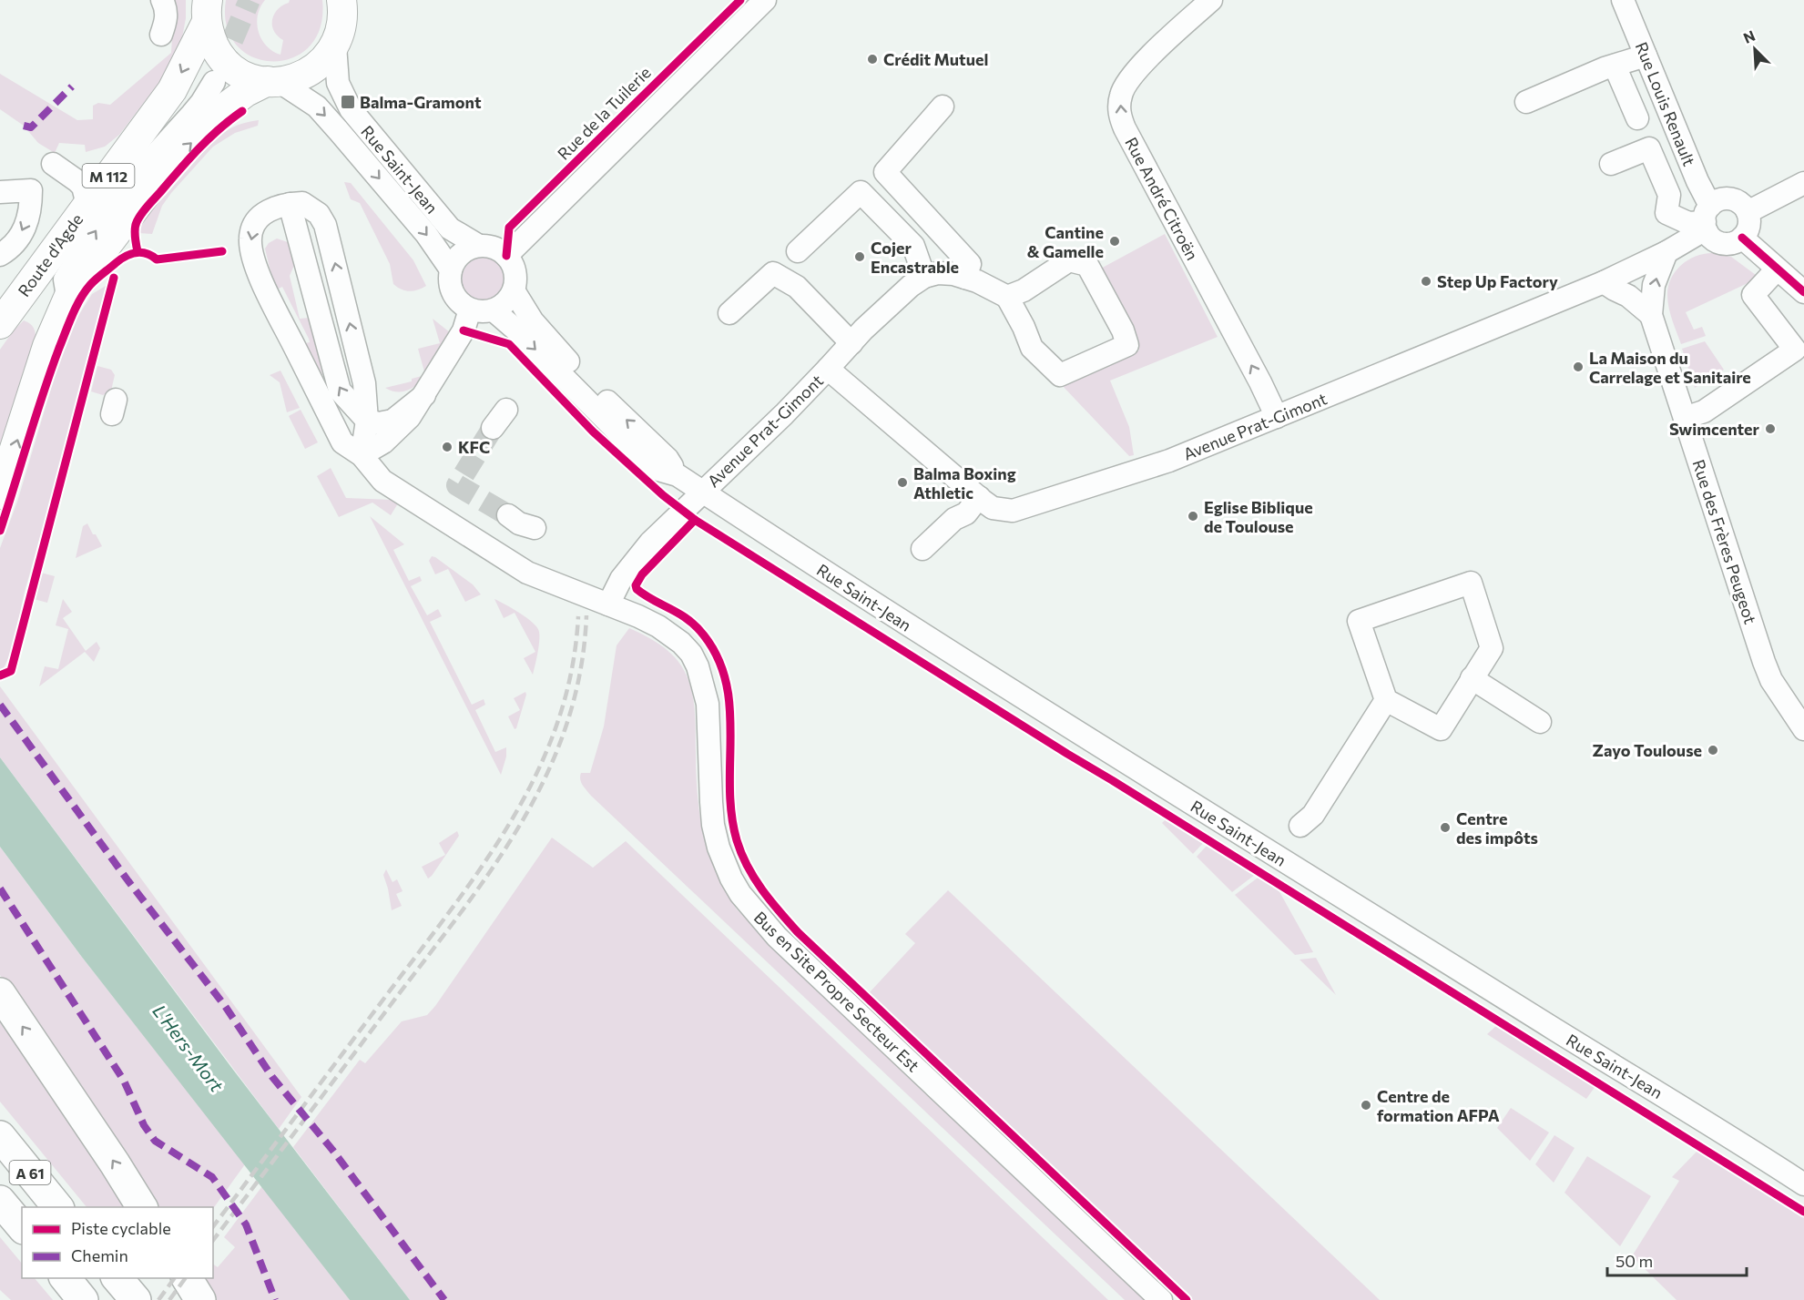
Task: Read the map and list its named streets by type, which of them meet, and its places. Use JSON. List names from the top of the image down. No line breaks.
{"streets":{"highway":["A 61"],"main road":["M 112","Route d'Agde"],"street":["Rue Louis Renault","Rue de la Tuilerie","Rue Saint-Jean","Rue André Citroën","Avenue Prat-Gimont","Rue des Frères Peugeot","Bus en Site Propre Secteur Est"]},"crossings":[["Rue Louis Renault","Avenue Prat-Gimont"],["Rue de la Tuilerie","Rue Saint-Jean"],["Rue Saint-Jean","M 112"],["Rue Saint-Jean","Avenue Prat-Gimont"],["Rue André Citroën","Avenue Prat-Gimont"],["Avenue Prat-Gimont","Rue des Frères Peugeot"],["Avenue Prat-Gimont","Bus en Site Propre Secteur Est"]],"one_way":["Rue André Citroën"],"water":["L'Hers-Mort"],"places":{"other":["Crédit Mutuel","Cantine & Gamelle","Cojer Encastrable","Step Up Factory","La Maison du Carrelage et Sanitaire","Swimcenter","KFC","Balma Boxing Athletic","Eglise Biblique de Toulouse","Zayo Toulouse","Centre des impôts","Centre de formation AFPA"],"transit":["Balma-Gramont"]},"legend":["Piste cyclable","Chemin"],"scale_bar":"50 m","north":"top left"}
